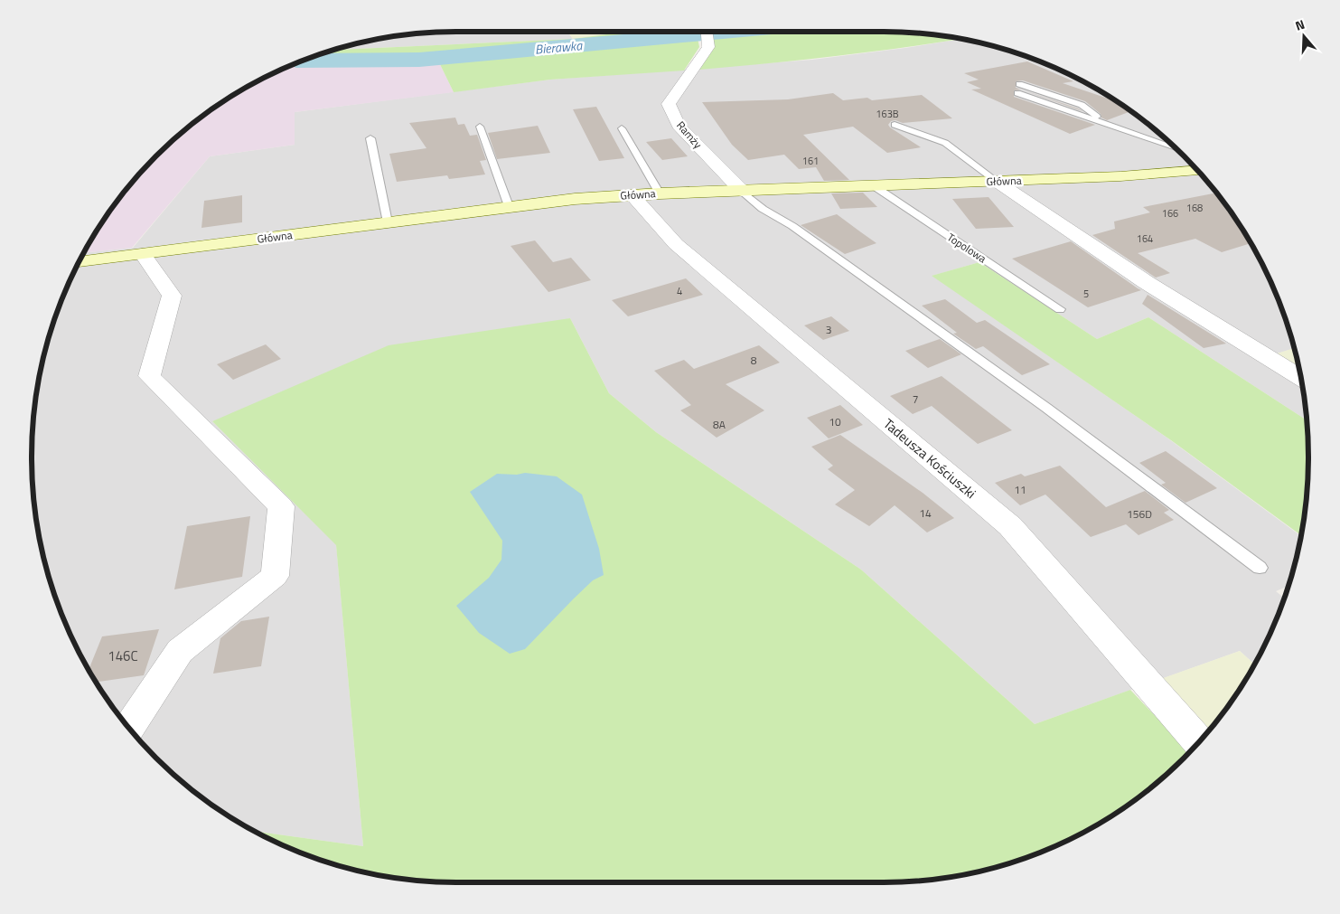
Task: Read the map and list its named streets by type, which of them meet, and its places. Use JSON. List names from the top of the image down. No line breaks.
{"streets":{"main road":["Główna"],"street":["Ramży","Tadeusza Kościuszki"],"lane":["Topolowa"]},"crossings":[["Ramży","Główna"],["Główna","Topolowa"],["Główna","Tadeusza Kościuszki"]],"water":["Bierawka"],"house_numbers":["163B","161","168","166","164","4","5","3","8","7","10","8A","11","14","156D","146C"],"north":"top"}
